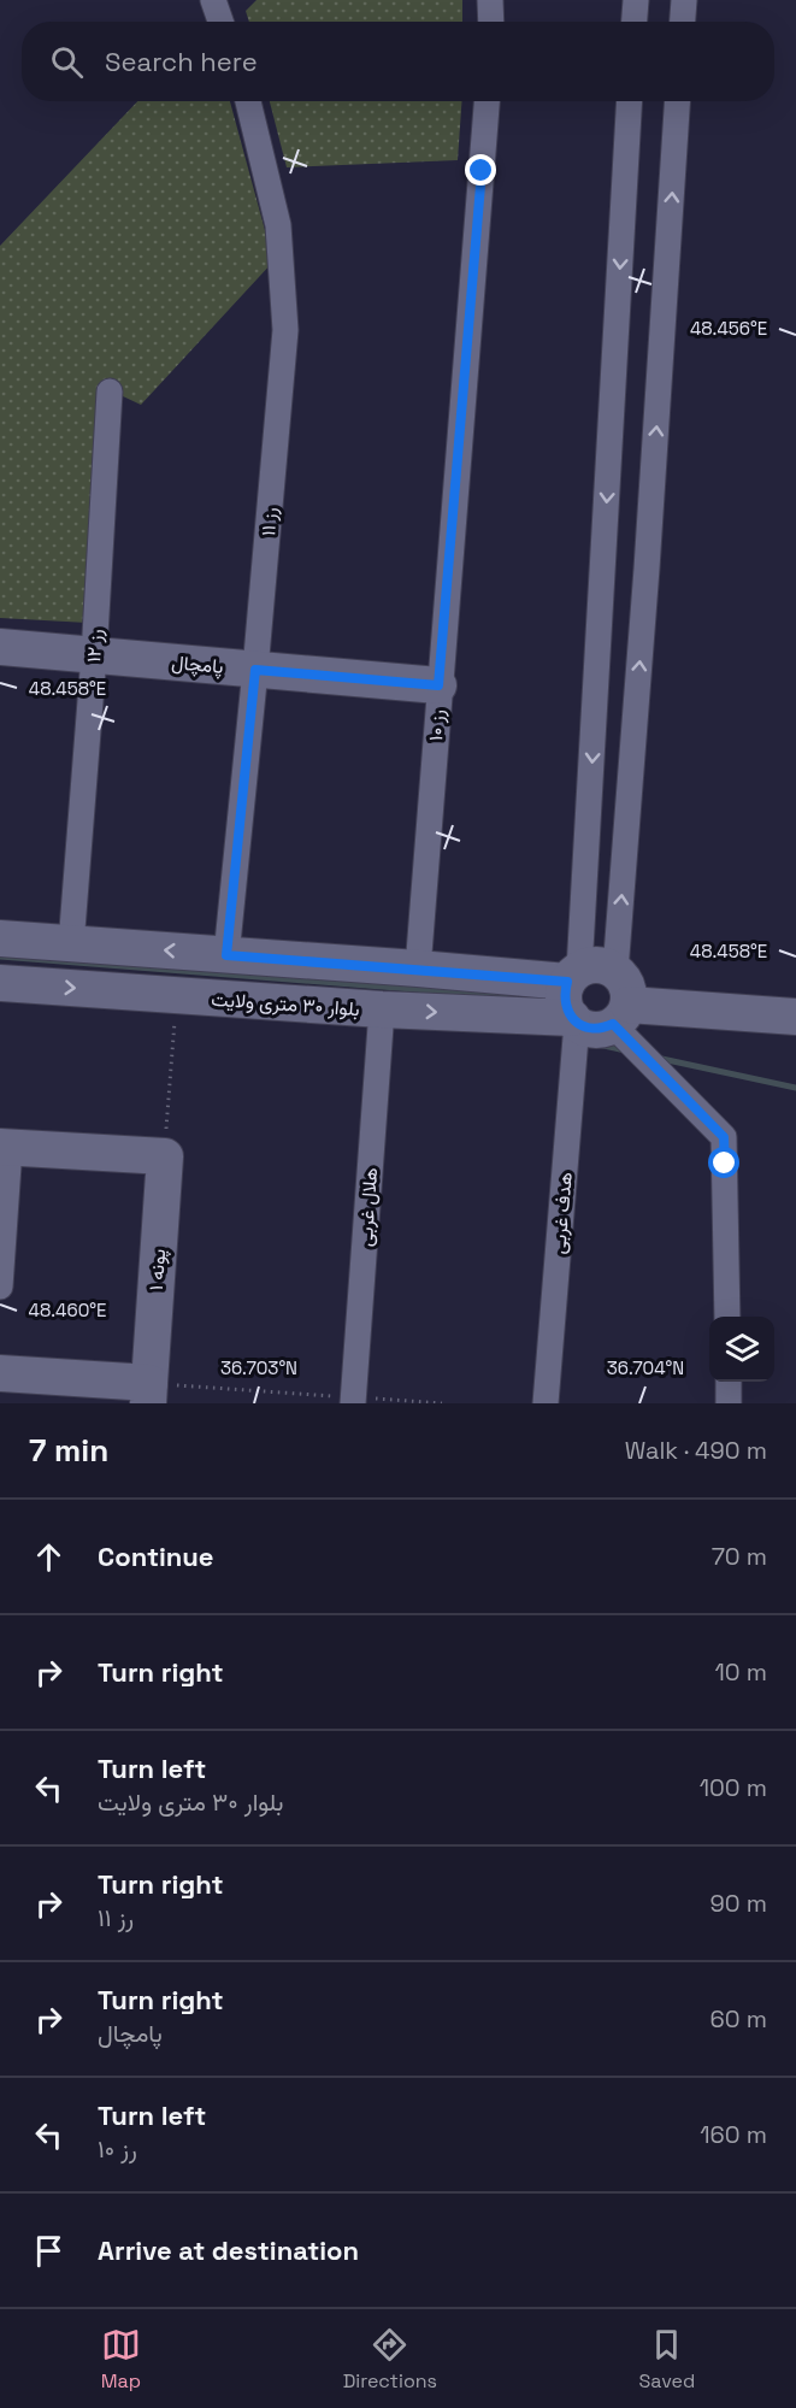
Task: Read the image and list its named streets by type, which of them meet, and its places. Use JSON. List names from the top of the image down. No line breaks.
{"streets":{"main road":["پامچال","بلوار ۳۰ متری ولایت","پونه ۱"],"street":["رز ۱۱","رز ۱۲","رز ۱۰","هلال غربی","هدف غربی"]},"crossings":[["رز ۱۱","پامچال"],["رز ۱۲","پامچال"],["پامچال","رز ۱۰"],["بلوار ۳۰ متری ولایت","هلال غربی"],["بلوار ۳۰ متری ولایت","هدف غربی"]],"page":{"search":"Search here","heading":["7 min","Walk · 490 m"],"list":[["Continue","70 m"],["Turn right","10 m"],["Turn left","بلوار ۳۰ متری ولایت","100 m"],["Turn right","رز ۱۱","90 m"],["Turn right","پامچال","60 m"],["Turn left","رز ۱۰","160 m"],"Arrive at destination"],"nav":["Map","Directions","Saved"]},"coordinates":["48.456°E","48.458°E","48.460°E","36.703°N","36.704°N"]}
